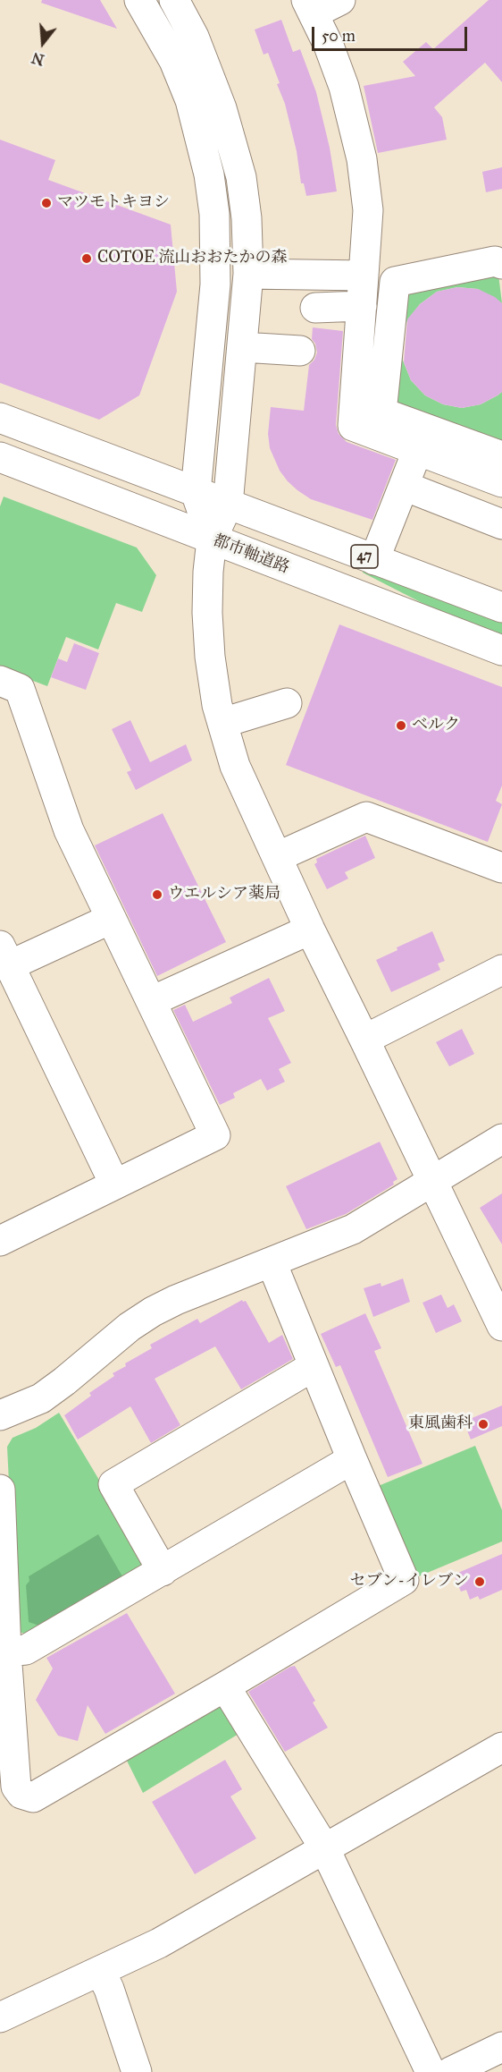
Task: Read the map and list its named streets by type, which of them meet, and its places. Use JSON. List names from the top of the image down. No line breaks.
{"streets":{"street":["都市軸道路","47"]},"places":["マツモトキヨシ","COTOE 流山おおたかの森","ベルク","ウエルシア薬局","東風歯科","セブン-イレブン"],"scale_bar":"50 m","north":"bottom"}
